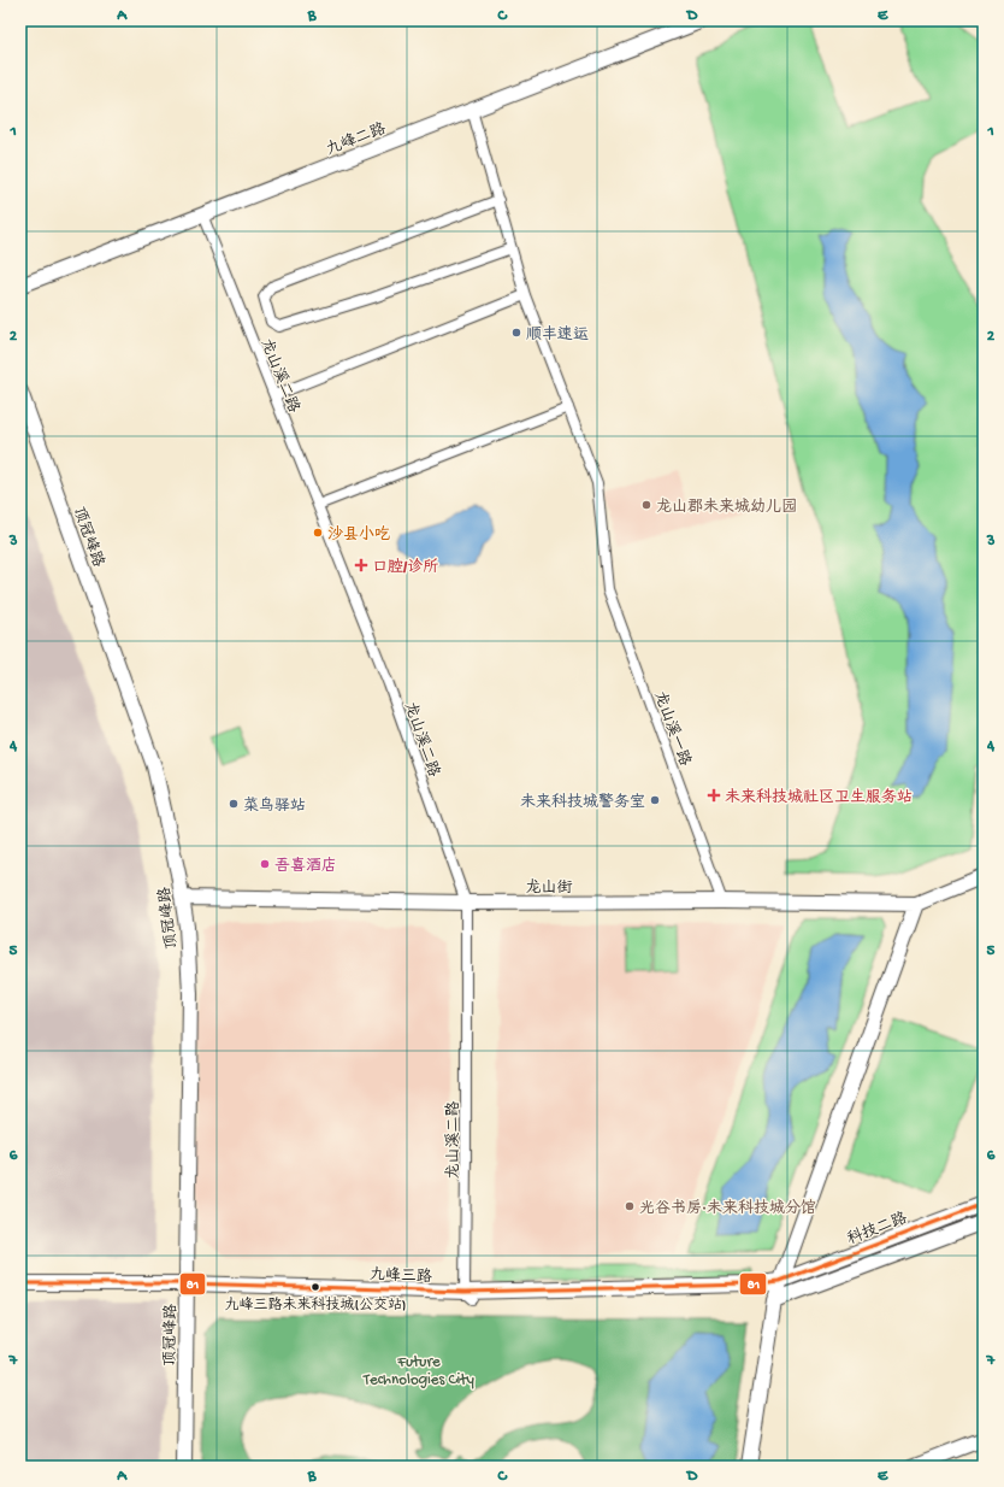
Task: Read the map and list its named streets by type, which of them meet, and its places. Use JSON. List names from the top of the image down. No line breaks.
{"streets":{"street":["九峰二路","龙山溪二路","顶冠峰路","龙山溪一路","龙山街","科技二路","九峰三路"]},"crossings":[["九峰二路","龙山溪二路"],["九峰二路","龙山溪一路"],["龙山溪二路","龙山街"],["龙山溪二路","九峰三路"],["顶冠峰路","龙山街"],["顶冠峰路","九峰三路"],["龙山溪一路","龙山街"],["科技二路","九峰三路"]],"parks":["Future Technologies City"],"places":{"other":["顺丰速运","龙山郡未来城幼儿园","沙县小吃","未来科技城警务室","菜鸟驿站","吾喜酒店","光谷书房·未来科技城分馆","九峰三路未来科技城(公交站)"],"health":["口腔/诊所","未来科技城社区卫生服务站"]},"lines":["transit line 81"],"grid":{"columns":["A","B","C","D","E"],"rows":["1","2","3","4","5","6","7"]}}
